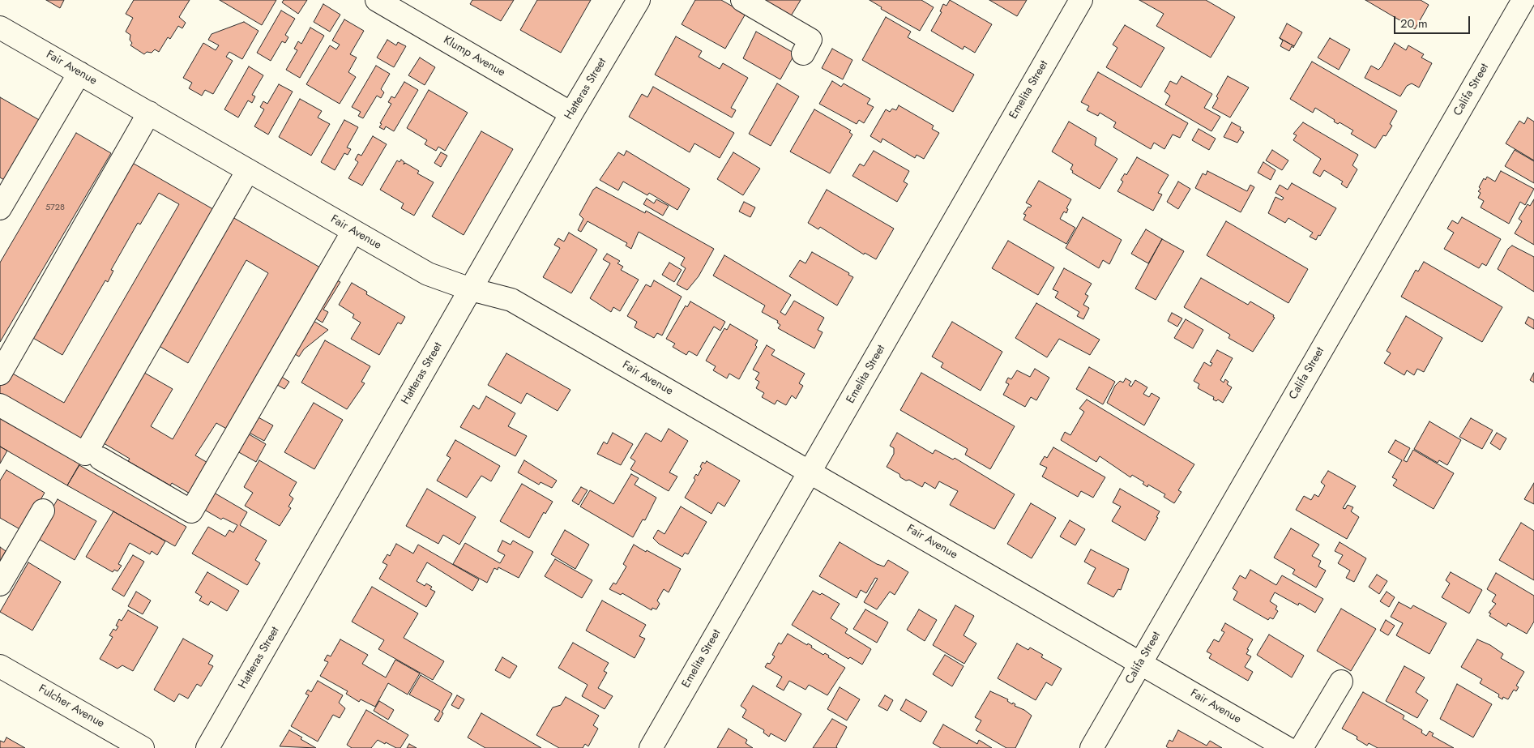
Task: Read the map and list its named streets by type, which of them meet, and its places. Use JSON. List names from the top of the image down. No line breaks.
{"streets":{"street":["Klump Avenue","Fair Avenue","Hatteras Street","Emelita Street","Califa Street","Fulcher Avenue"]},"crossings":[["Klump Avenue","Hatteras Street"],["Fair Avenue","Hatteras Street"],["Fair Avenue","Emelita Street"],["Fair Avenue","Califa Street"]],"house_numbers":["5728"],"scale_bar":"20 m"}
